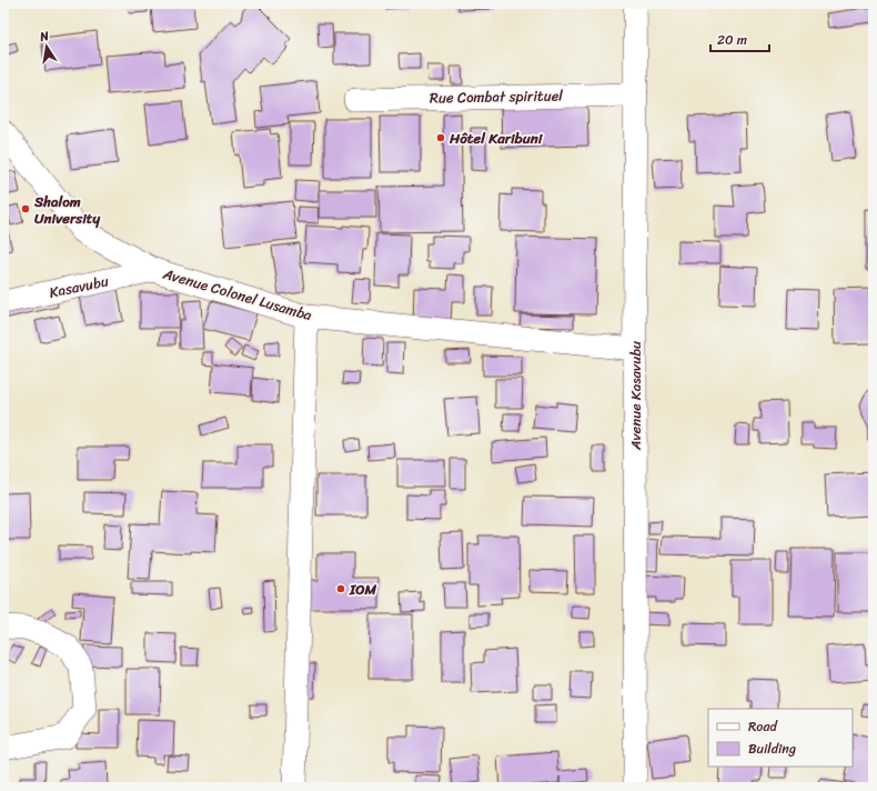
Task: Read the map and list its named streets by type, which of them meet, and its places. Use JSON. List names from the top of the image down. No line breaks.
{"streets":{"street":["Rue Combat spirituel","Kasavubu","Avenue Colonel Lusamba","Avenue Kasavubu"]},"crossings":[["Rue Combat spirituel","Avenue Kasavubu"],["Kasavubu","Avenue Colonel Lusamba"],["Avenue Colonel Lusamba","Avenue Kasavubu"]],"places":["Hôtel Karibuni","Shalom University","IOM"],"legend":["Road","Building"],"scale_bar":"20 m","north":"top"}
